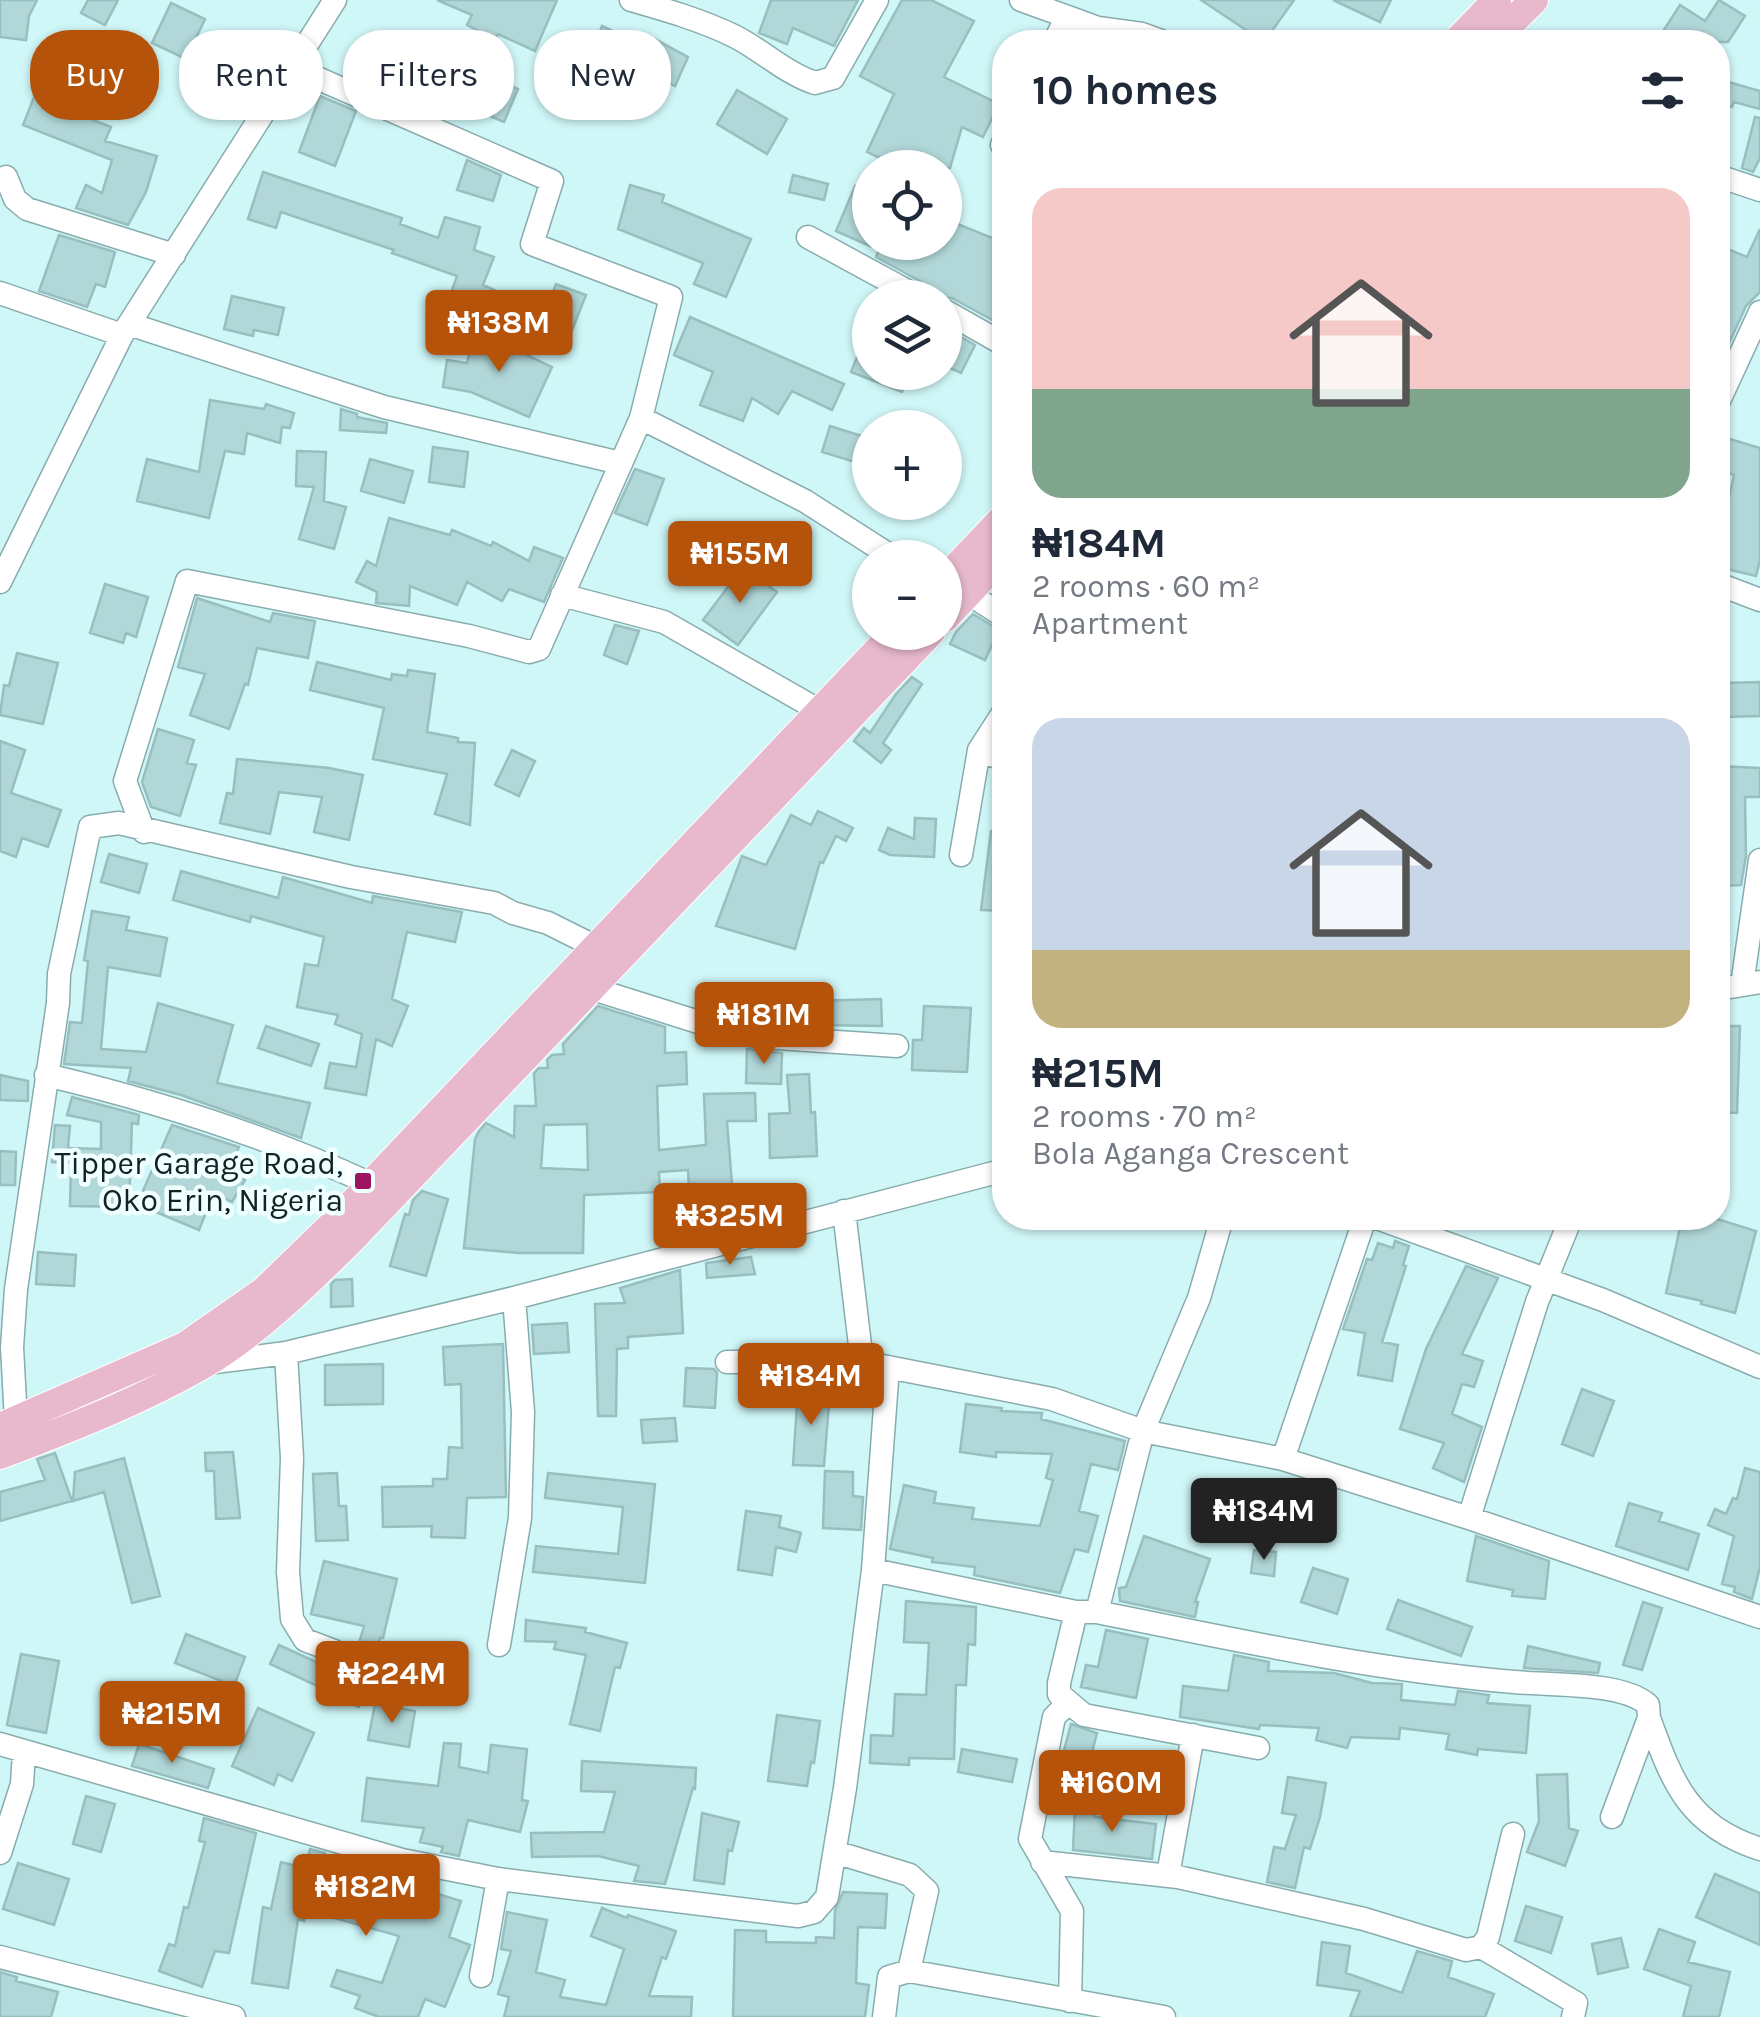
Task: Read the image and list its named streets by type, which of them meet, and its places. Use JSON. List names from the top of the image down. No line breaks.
{"places":{"transit":["Tipper Garage Road, Oko Erin, Nigeria"]},"page":{"chip":["Buy","Rent","Filters","New"],"heading":"10 homes","map_buttons":["+","−"],"list":[{"name":"₦184M","note":"2 rooms · 60 m² · Apartment"},{"name":"₦215M","note":"2 rooms · 70 m² · Bola Aganga Crescent"}],"price":["₦138M","₦155M","₦181M","₦325M","₦184M","₦184M","₦224M","₦215M","₦160M","₦182M"]}}
